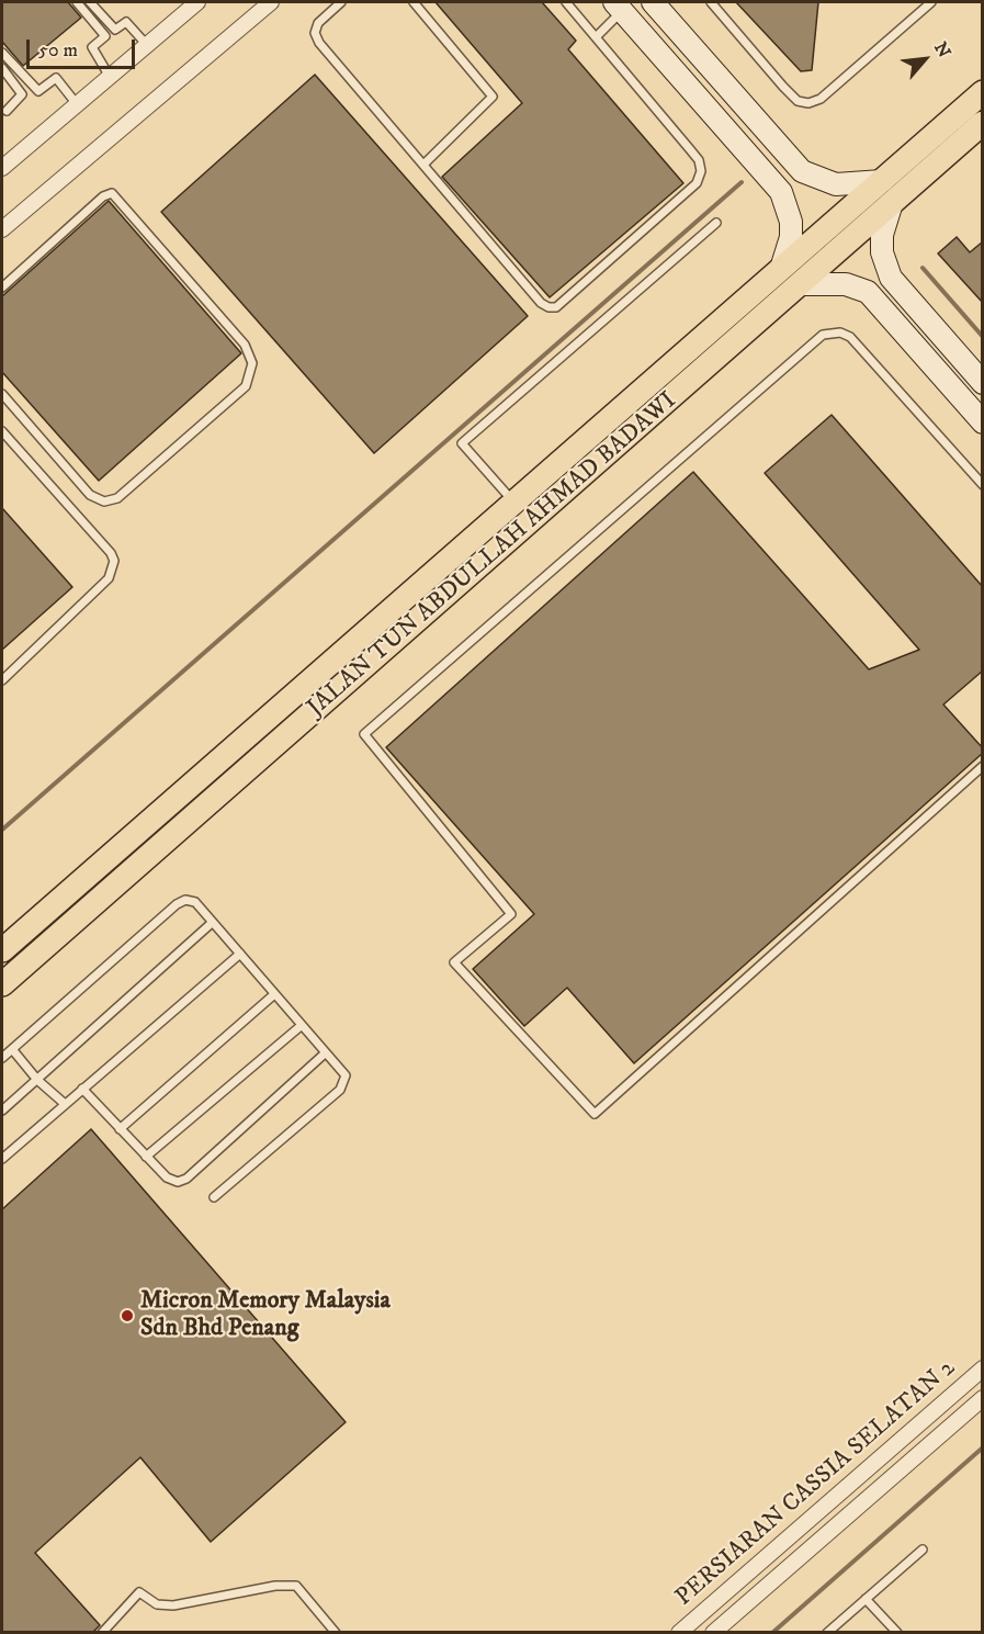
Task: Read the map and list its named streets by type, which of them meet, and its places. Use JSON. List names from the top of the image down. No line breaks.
{"streets":{"main road":["JALAN TUN ABDULLAH AHMAD BADAWI"],"street":["PERSIARAN CASSIA SELATAN 2"]},"places":["Micron Memory Malaysia Sdn Bhd Penang"],"scale_bar":"50 m","north":"top right"}
